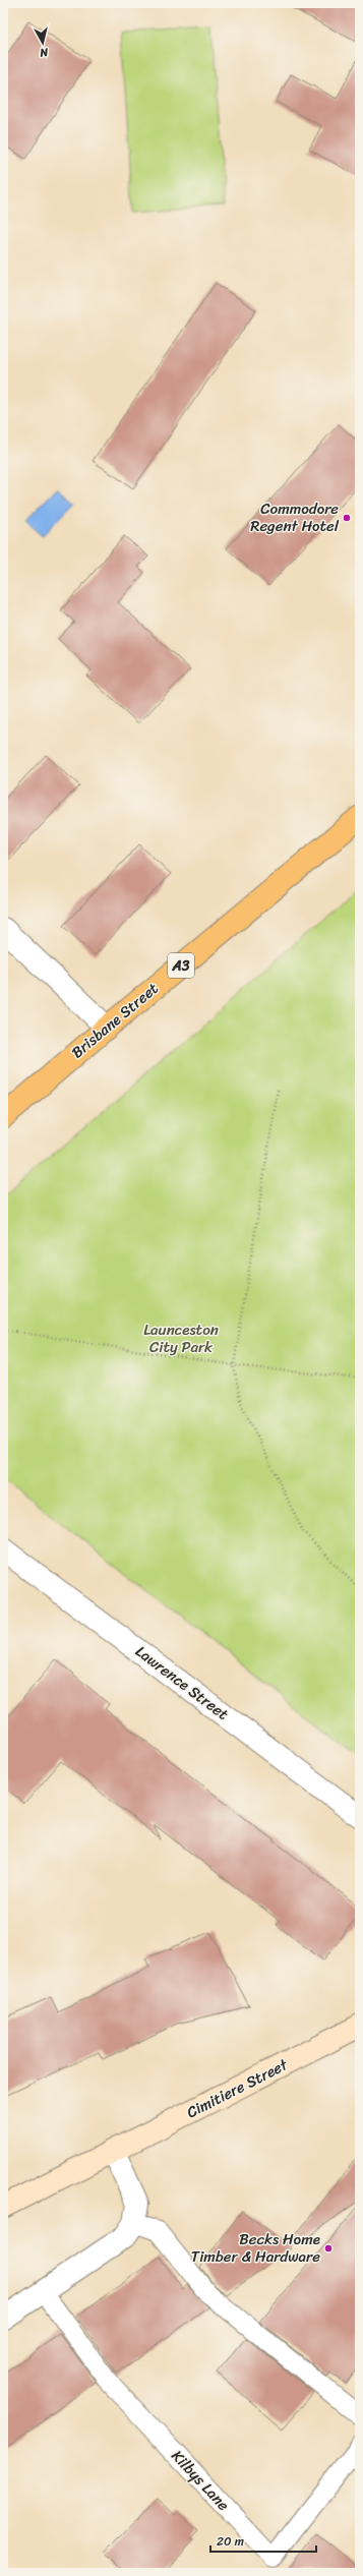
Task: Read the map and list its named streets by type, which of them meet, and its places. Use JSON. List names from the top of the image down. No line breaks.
{"streets":{"highway":["A3","Brisbane Street"],"street":["Lawrence Street","Cimitiere Street"],"lane":["Kilbys Lane"]},"parks":["Launceston City Park"],"places":["Commodore Regent Hotel","Becks Home Timber & Hardware"],"scale_bar":"20 m","north":"bottom"}
